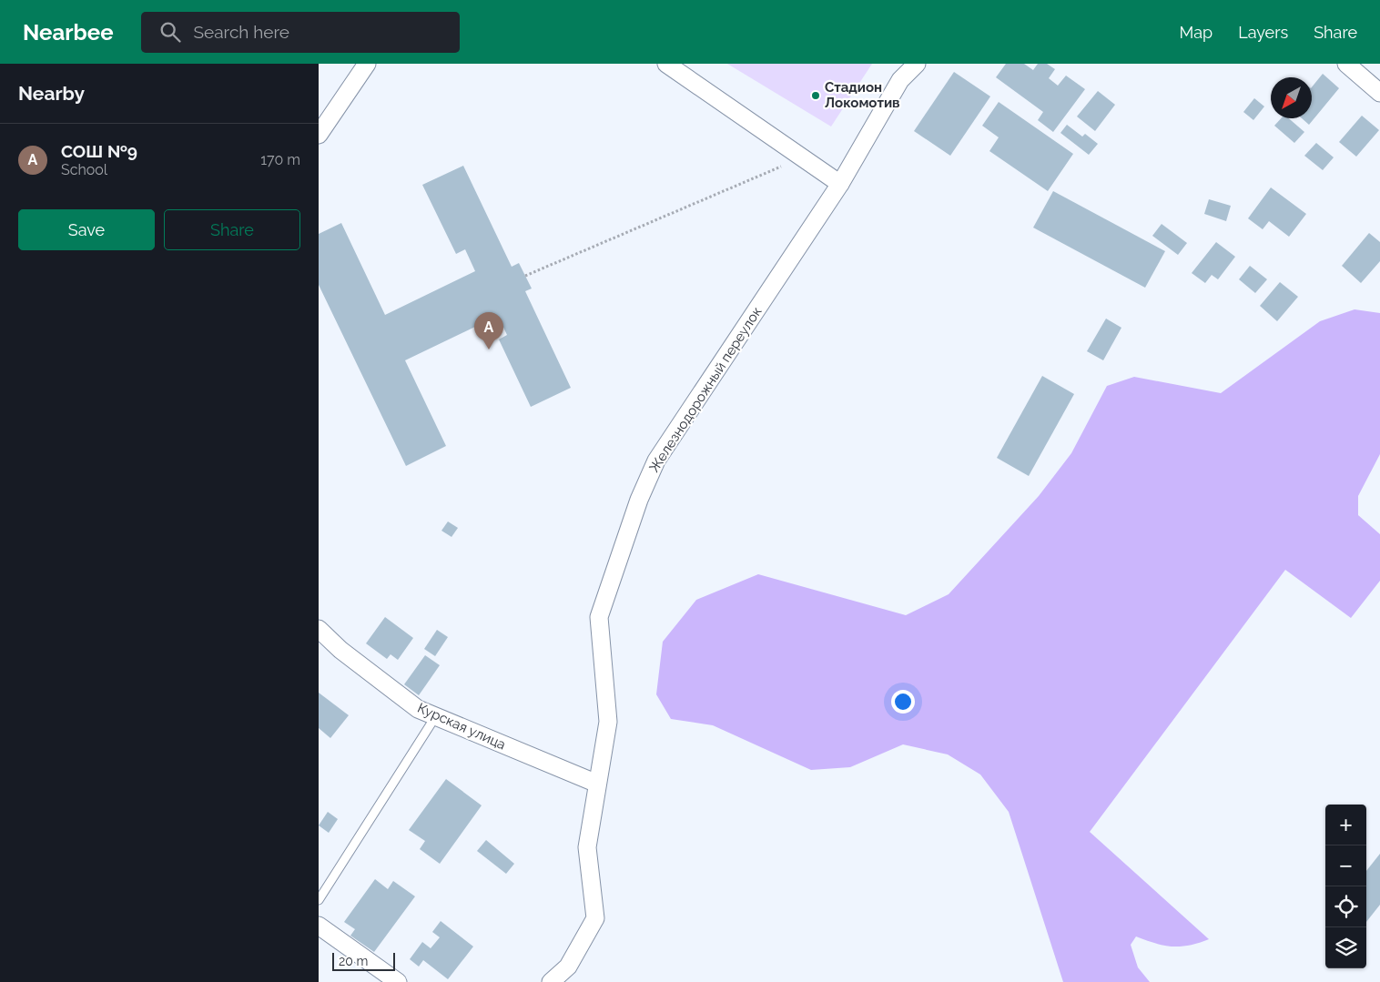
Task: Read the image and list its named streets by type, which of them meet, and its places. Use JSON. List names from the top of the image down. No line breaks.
{"streets":{"street":["Железнодорожный переулок","Курская улица"]},"crossings":[["Железнодорожный переулок","Курская улица"]],"places":["Стадион Локомотив"],"scale_bar":"20 m","north":"bottom left","page":{"header":"Nearbee","search":"Search here","nav":["Map","Layers","Share"],"heading":"Nearby","list":[{"mark":"A","name":"СОШ №9","note":"School","value":"170 m"}],"buttons":["Save","Share"],"pins":"A","map_buttons":["+","−"],"scale":"20 m"}}
